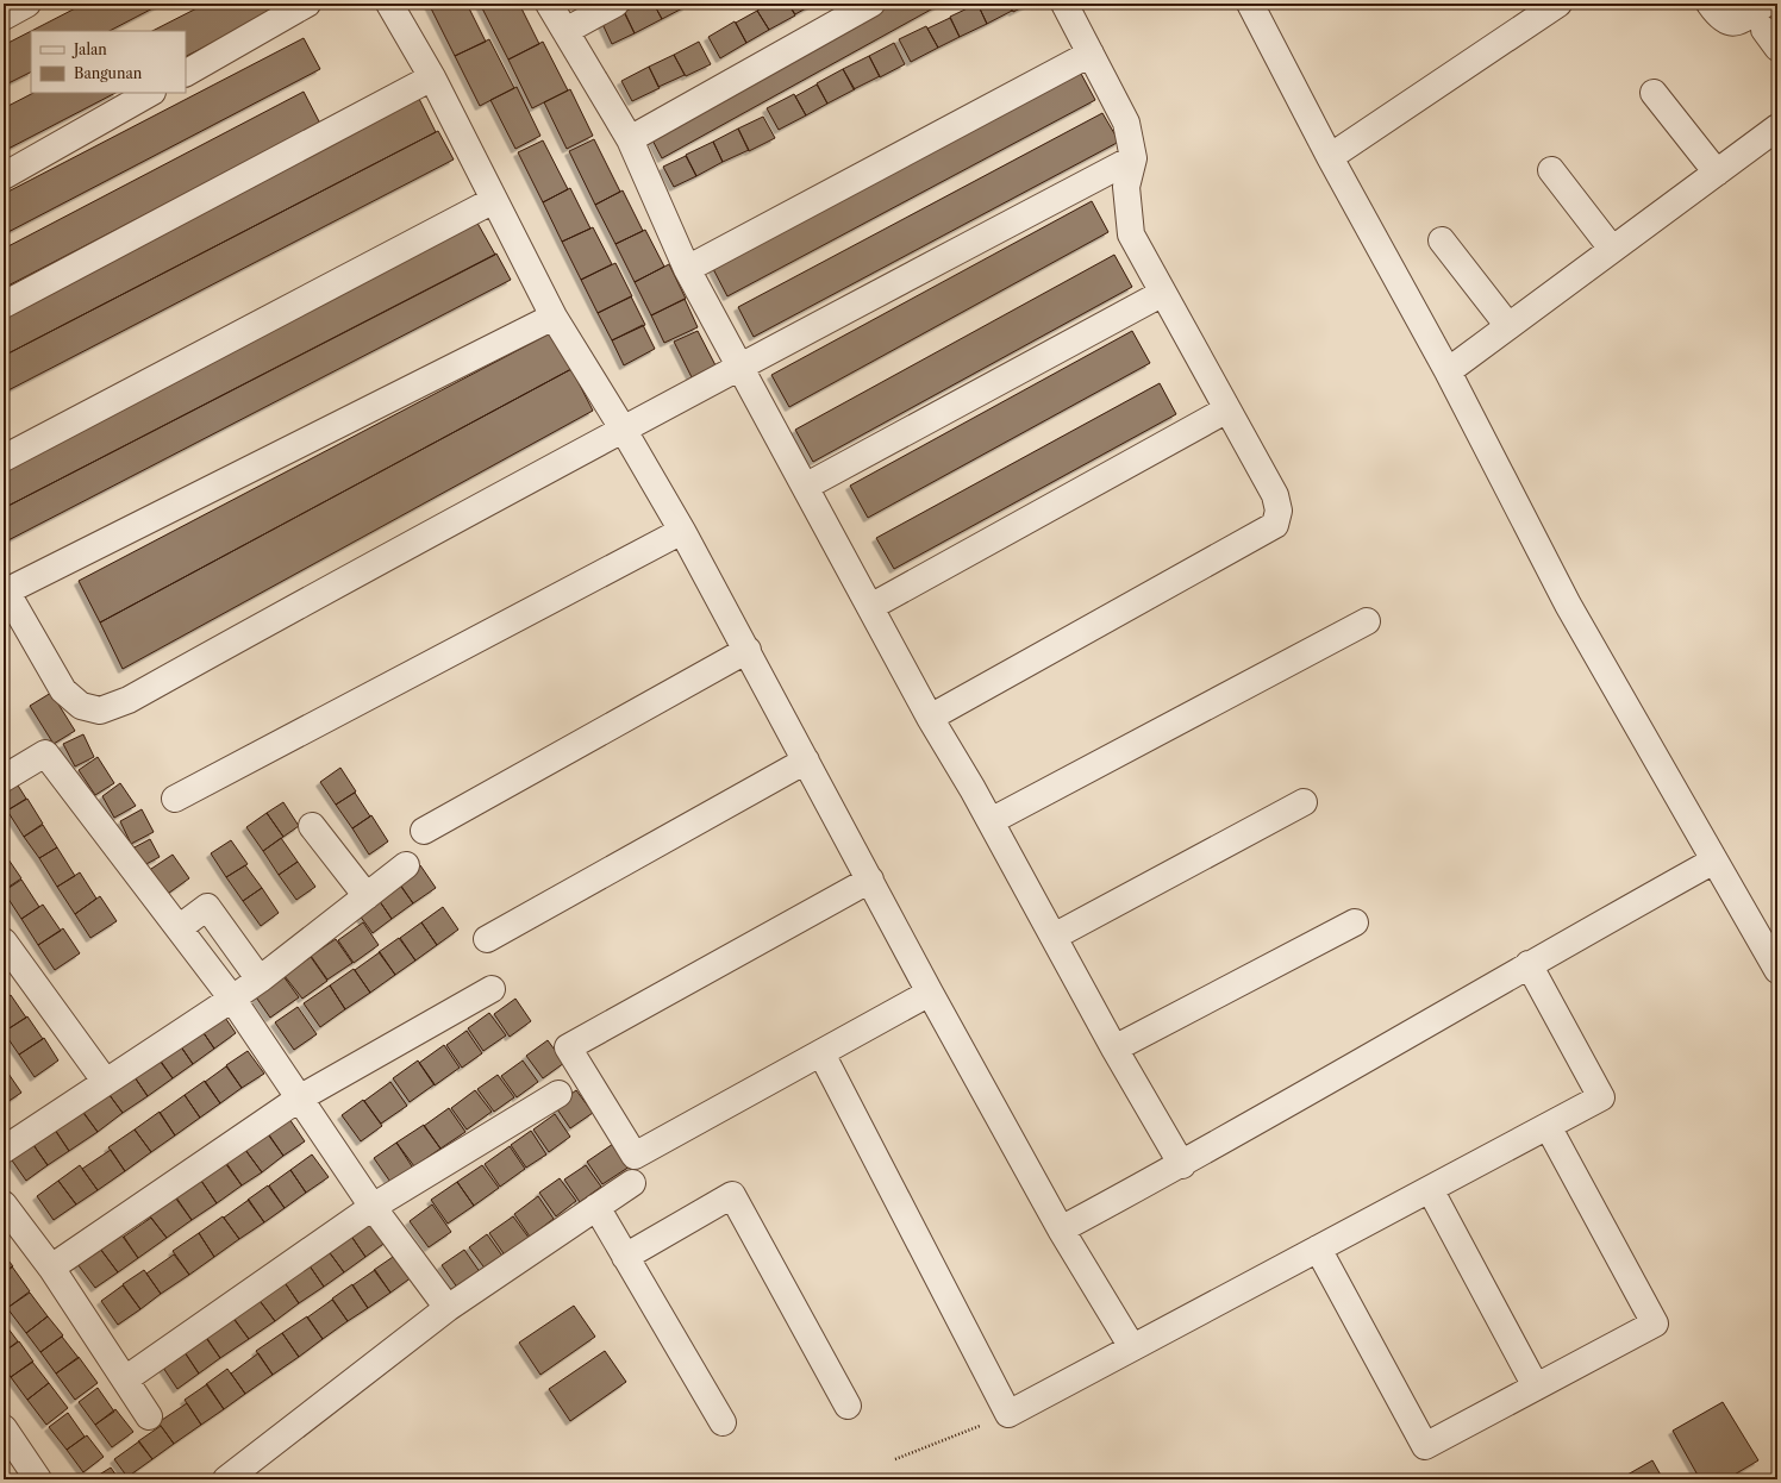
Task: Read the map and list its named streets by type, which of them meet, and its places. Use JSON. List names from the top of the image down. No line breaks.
{"legend":["Jalan","Bangunan"]}
